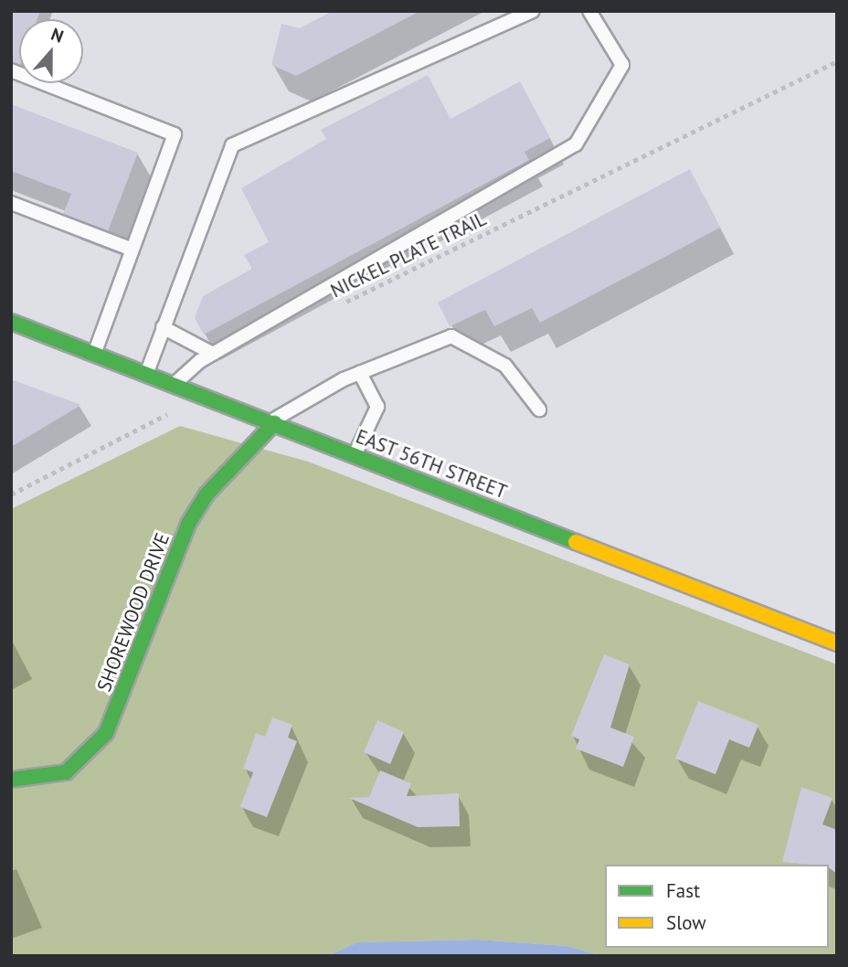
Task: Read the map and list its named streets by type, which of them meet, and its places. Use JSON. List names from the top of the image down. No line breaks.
{"streets":{"street":["EAST 56TH STREET","SHOREWOOD DRIVE"],"path":["NICKEL PLATE TRAIL"]},"crossings":[["EAST 56TH STREET","SHOREWOOD DRIVE"]],"legend":["Fast","Slow"],"north":"top"}
